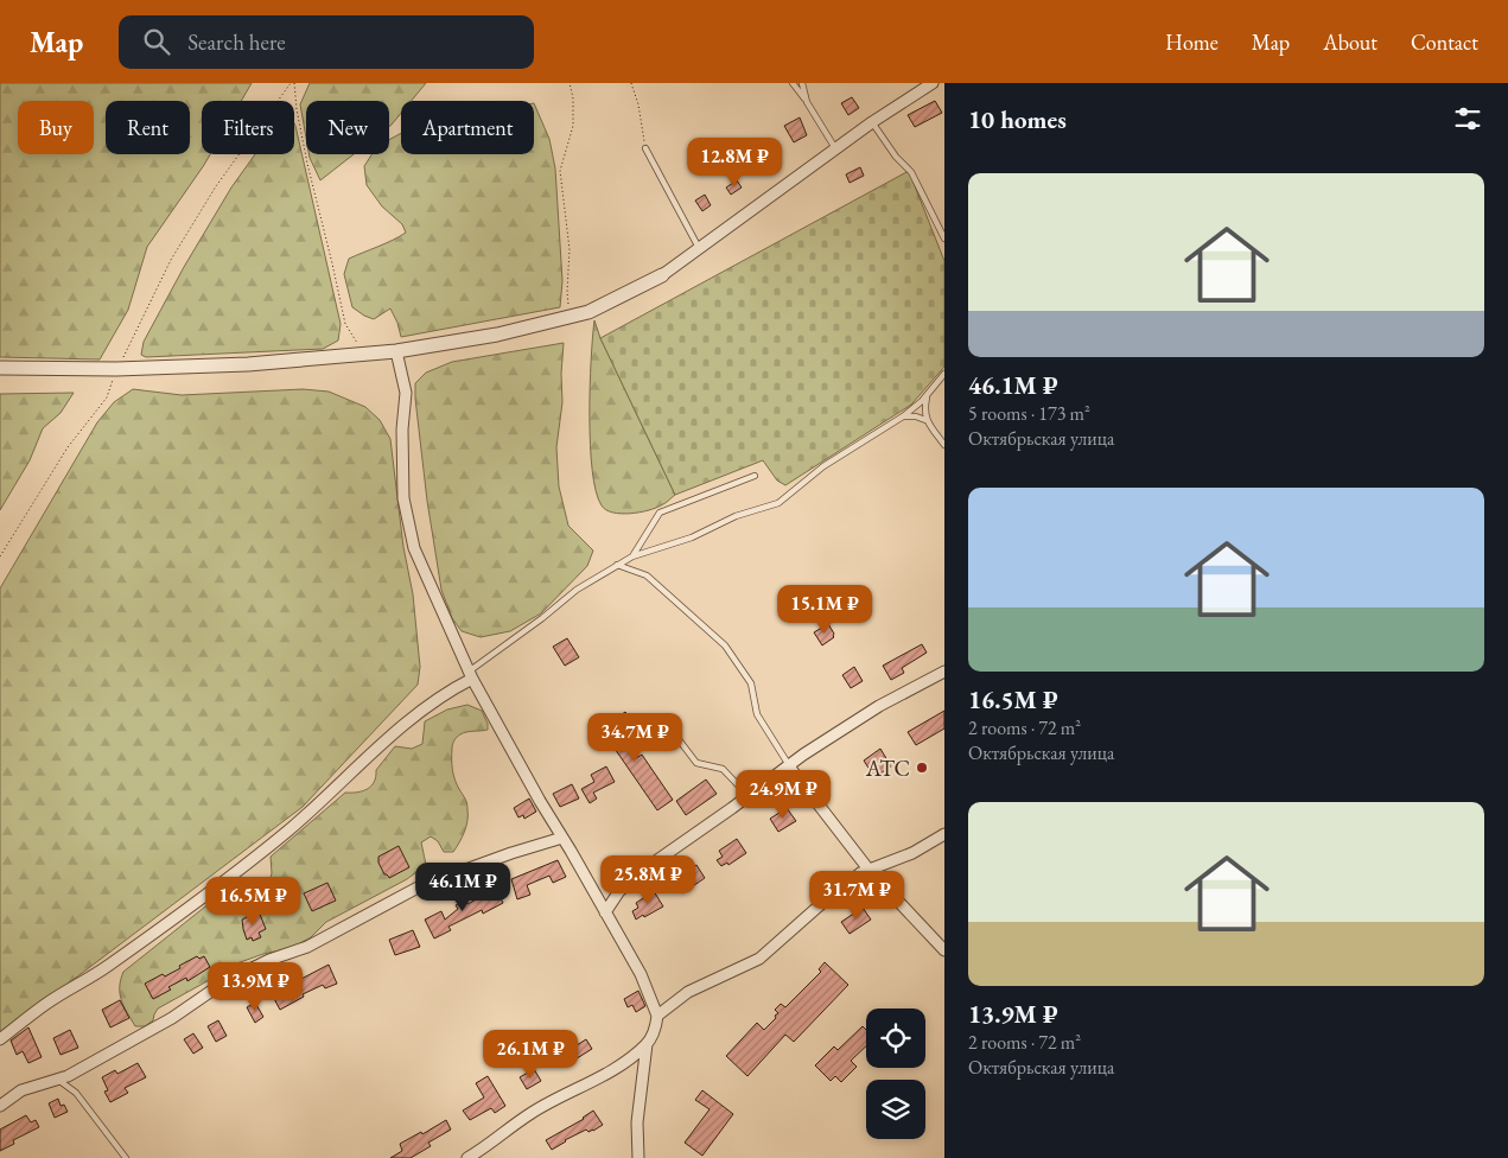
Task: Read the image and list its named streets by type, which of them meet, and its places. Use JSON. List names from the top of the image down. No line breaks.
{"places":["АТС"],"page":{"header":"Map","search":"Search here","nav":["Home","Map","About","Contact"],"heading":"10 homes","chip":["Buy","Rent","Filters","New","Apartment"],"price":["12.8M ₽","15.1M ₽","34.7M ₽","24.9M ₽","25.8M ₽","46.1M ₽","31.7M ₽","16.5M ₽","13.9M ₽","26.1M ₽"],"list":[{"name":"46.1M ₽","note":"5 rooms · 173 m² · Октябрьская улица"},{"name":"16.5M ₽","note":"2 rooms · 72 m² · Октябрьская улица"},{"name":"13.9M ₽","note":"2 rooms · 72 m² · Октябрьская улица"}]}}
